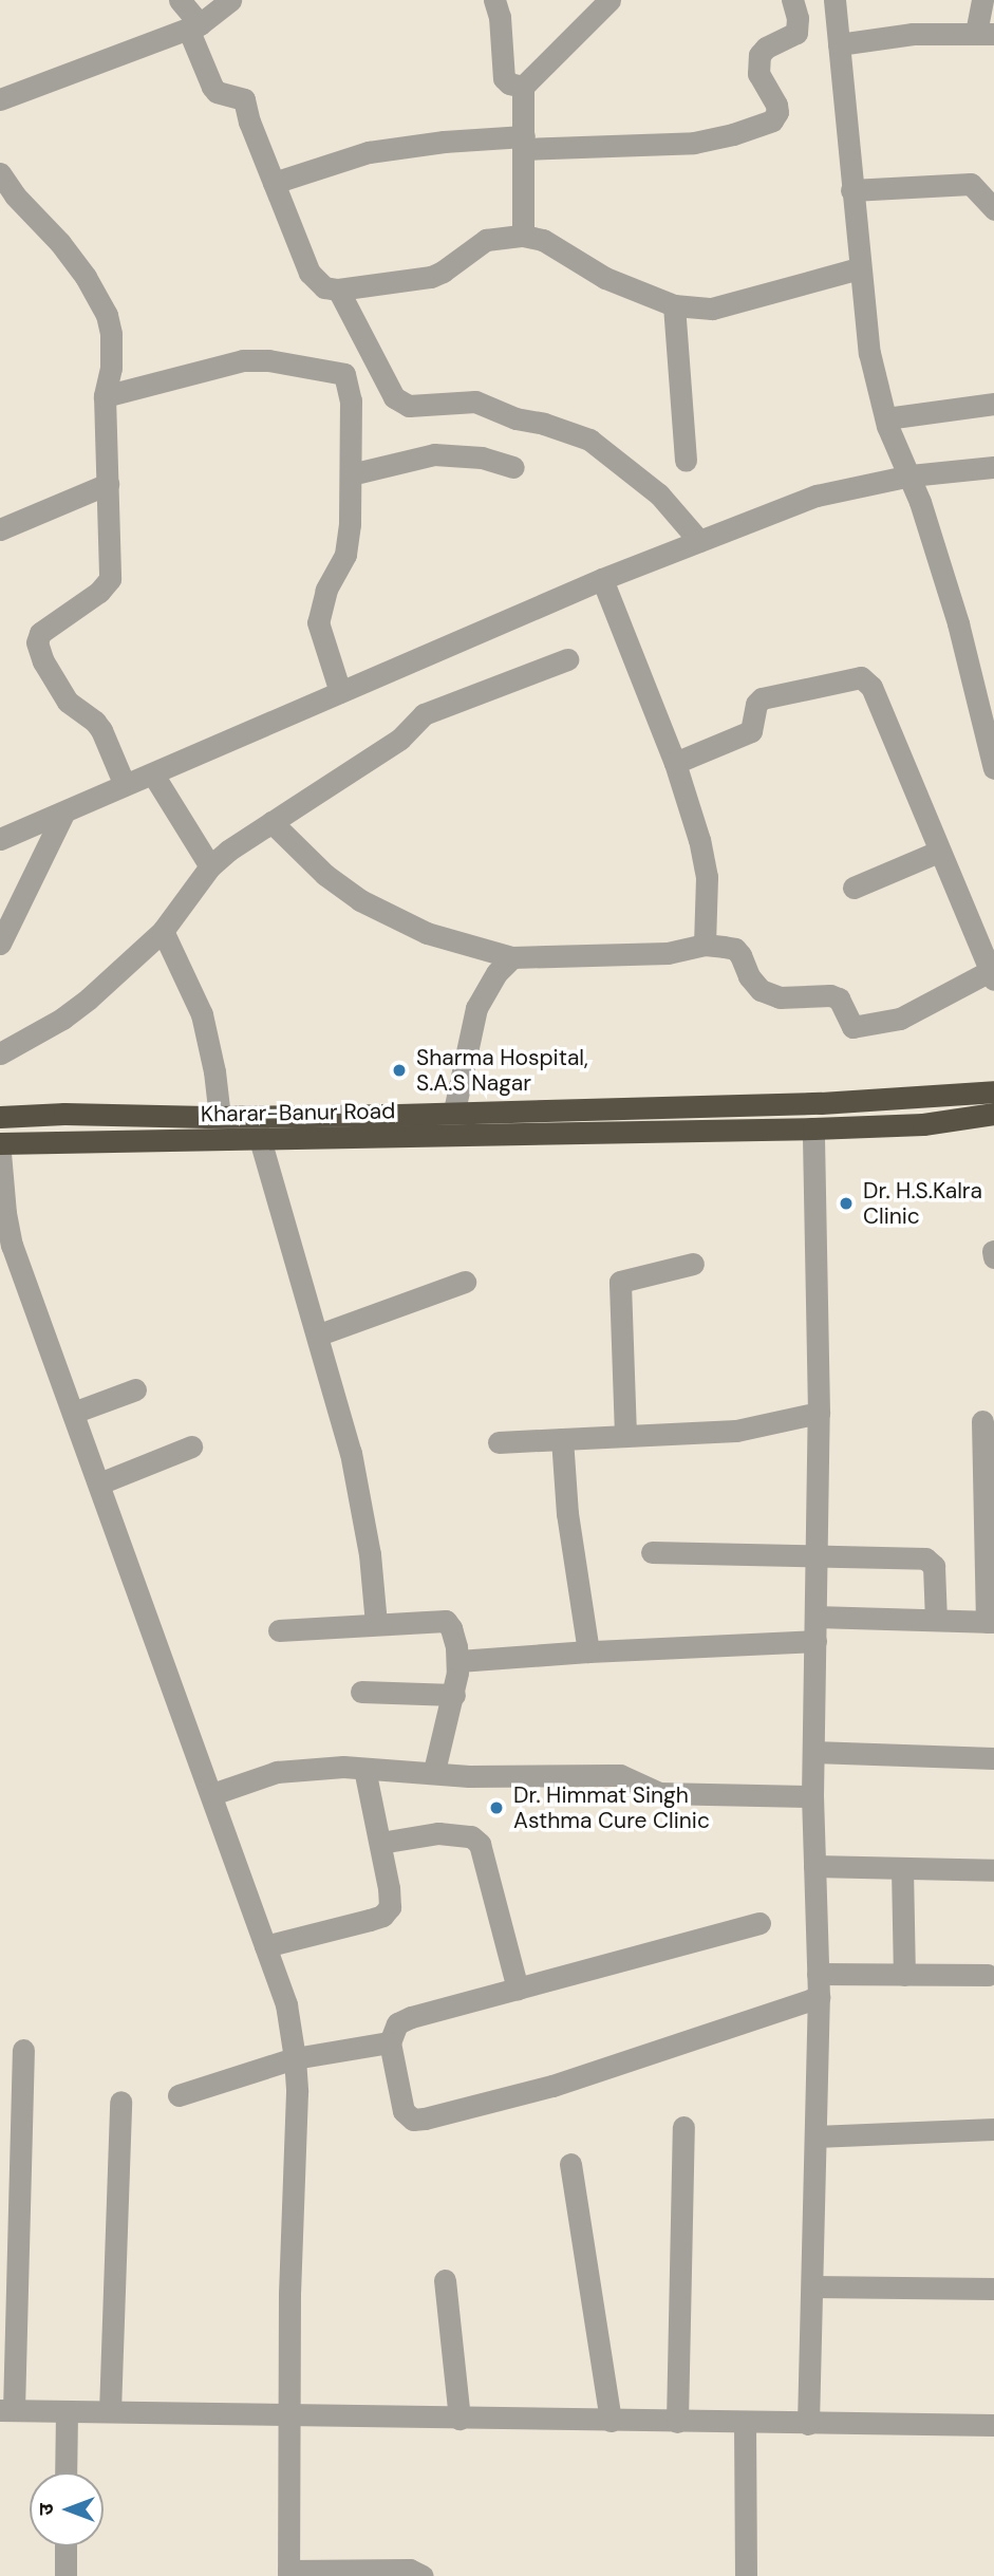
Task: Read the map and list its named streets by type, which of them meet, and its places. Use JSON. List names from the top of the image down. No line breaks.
{"streets":{"highway":["Kharar-Banur Road"]},"places":["Sharma Hospital, S.A.S Nagar","Dr. H.S.Kalra Clinic","Dr. Himmat Singh Asthma Cure Clinic"],"north":"left"}
